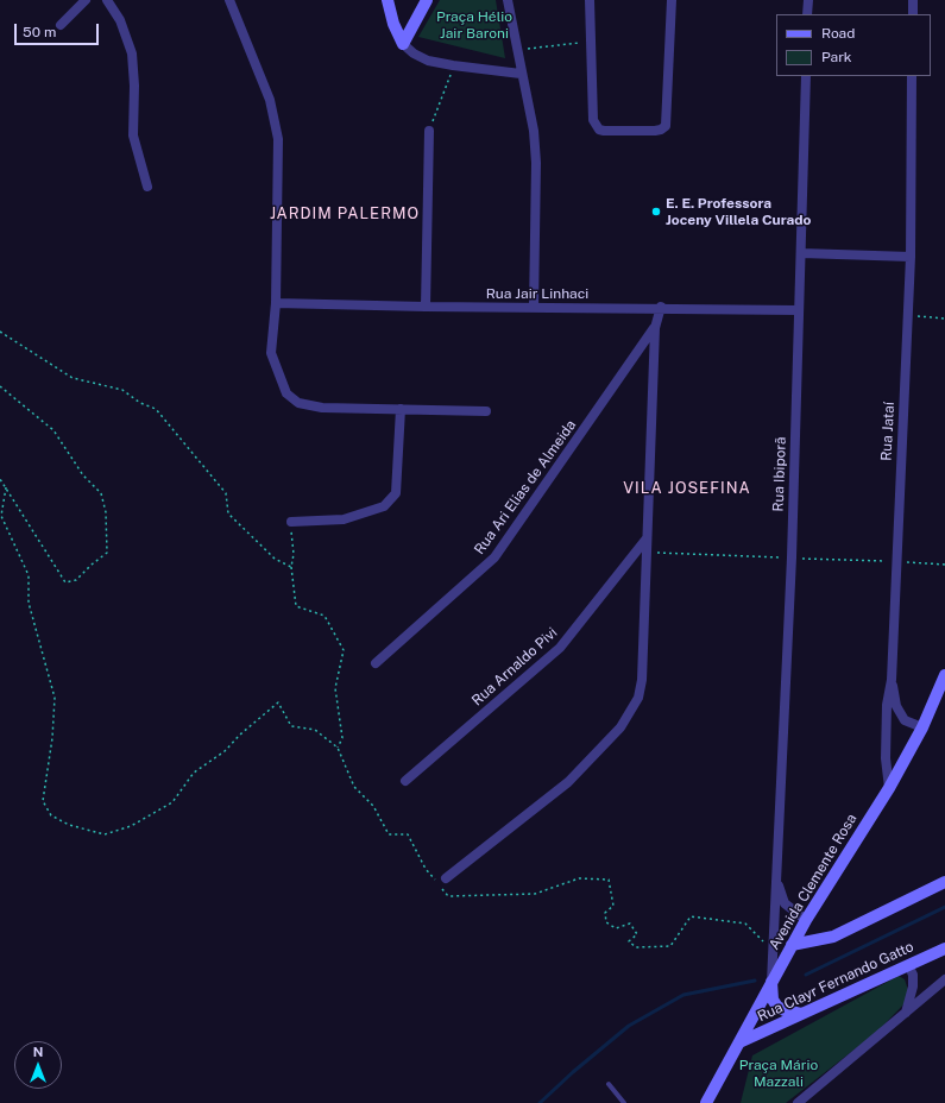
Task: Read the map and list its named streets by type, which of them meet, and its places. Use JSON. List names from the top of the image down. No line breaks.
{"streets":{"main road":["Avenida Clemente Rosa","Rua Clayr Fernando Gatto"],"street":["Rua Jair Linhaci","Rua Jataí","Rua Ibiporã","Rua Ari Elias de Almeida","Rua Arnaldo Pivi"]},"crossings":[["Rua Jair Linhaci","Rua Ibiporã"],["Rua Jataí","Avenida Clemente Rosa"],["Rua Ibiporã","Avenida Clemente Rosa"],["Avenida Clemente Rosa","Rua Clayr Fernando Gatto"]],"districts":["JARDIM PALERMO","VILA JOSEFINA"],"parks":["Praça Hélio Jair Baroni","Praça Mário Mazzali"],"places":["E. E. Professora Joceny Villela Curado"],"legend":["Road","Park"],"scale_bar":"50 m","north":"top"}
